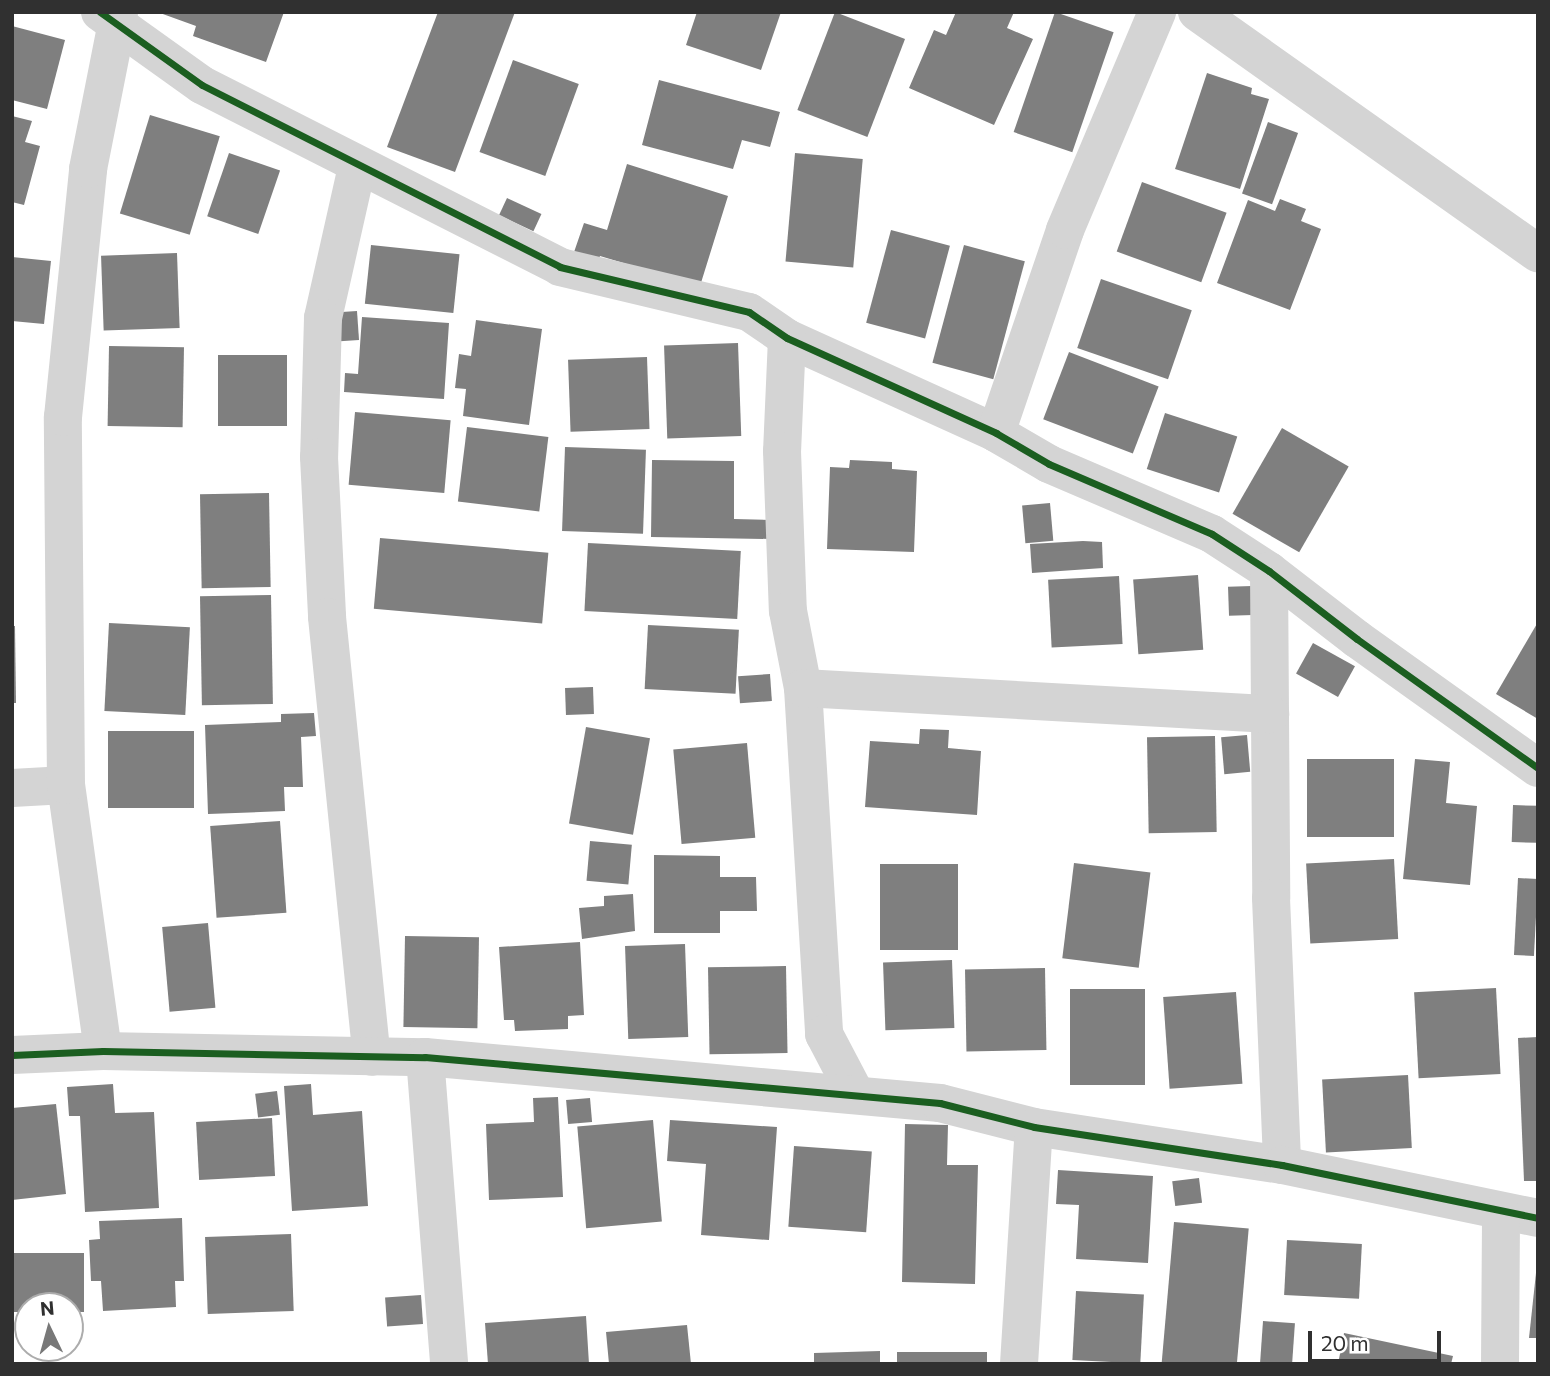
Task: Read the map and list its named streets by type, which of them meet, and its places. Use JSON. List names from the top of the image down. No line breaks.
{"scale_bar":"20 m","north":"top"}
